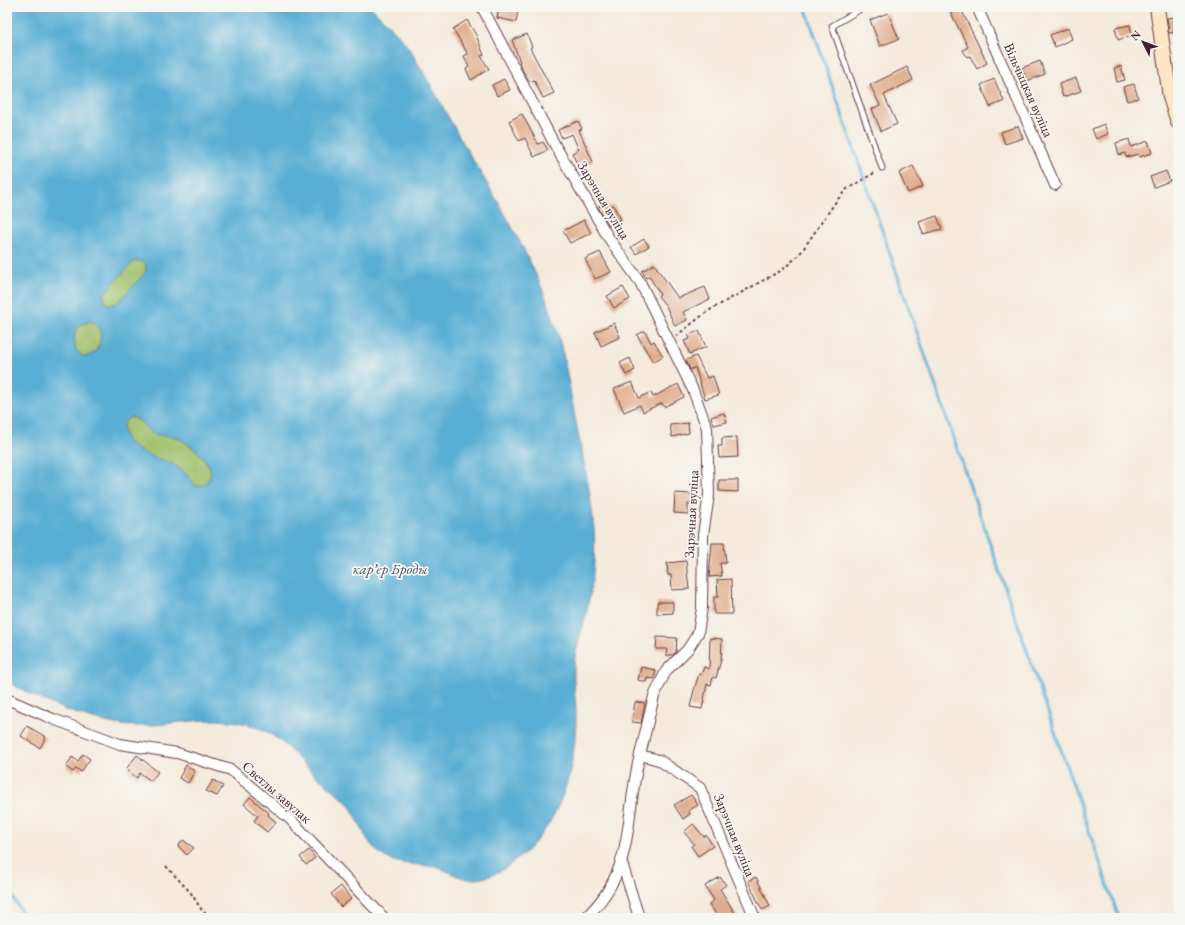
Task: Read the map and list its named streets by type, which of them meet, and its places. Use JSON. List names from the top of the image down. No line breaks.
{"streets":{"street":["Вільчыцкая вуліца","Зарэчная вуліца","Светлы завулак"]},"water":["карʼер Броды"],"north":"top left"}
